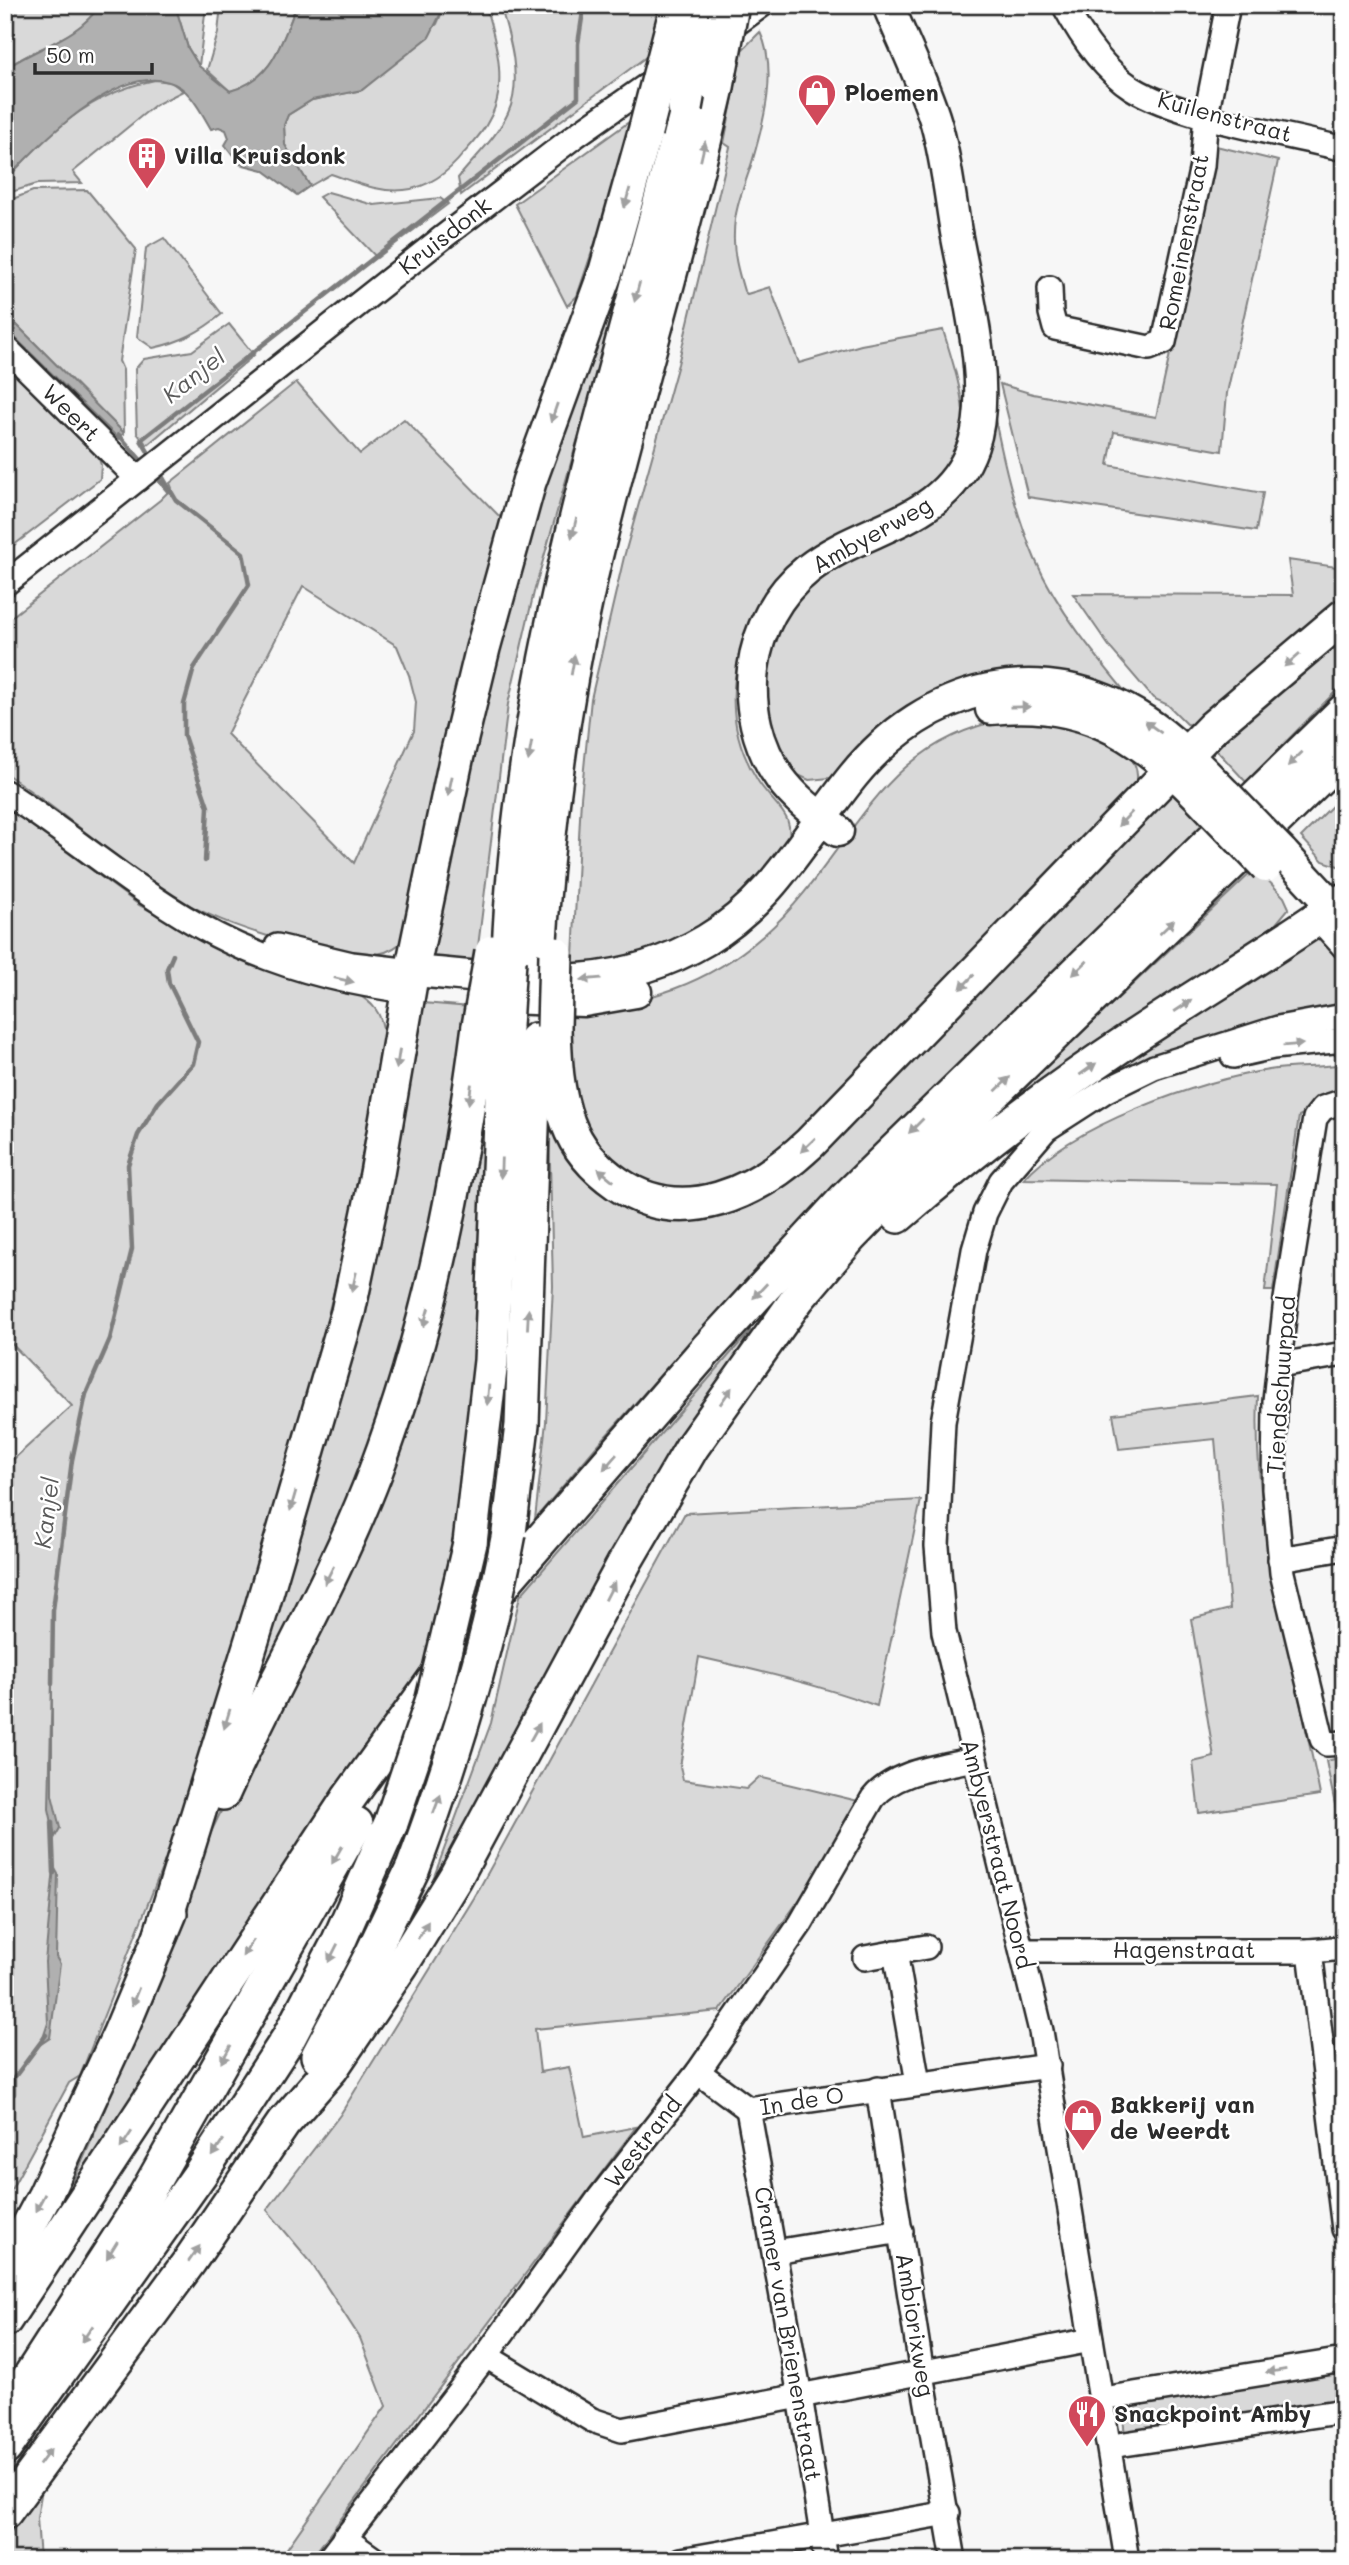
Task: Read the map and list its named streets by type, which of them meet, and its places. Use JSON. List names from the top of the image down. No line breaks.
{"streets":{"main road":["Ambyerweg"],"street":["Kuilenstraat","Kruisdonk","Romeinenstraat","Weert","Tiendschuurpad","Ambyerstraat Noord","Hagenstraat","In de O","Westrand","Ambiorixweg","Cramer van Brienenstraat"]},"crossings":[["Kuilenstraat","Romeinenstraat"],["Kruisdonk","Weert"],["Ambyerstraat Noord","Hagenstraat"],["Ambyerstraat Noord","In de O"],["Ambyerstraat Noord","Westrand"],["In de O","Westrand"],["In de O","Ambiorixweg"],["In de O","Cramer van Brienenstraat"]],"water":["Kanjel"],"places":{"shop":["Ploemen","Bakkerij van de Weerdt"],"building":["Villa Kruisdonk"],"restaurant":["Snackpoint Amby"]},"scale_bar":"50 m"}
